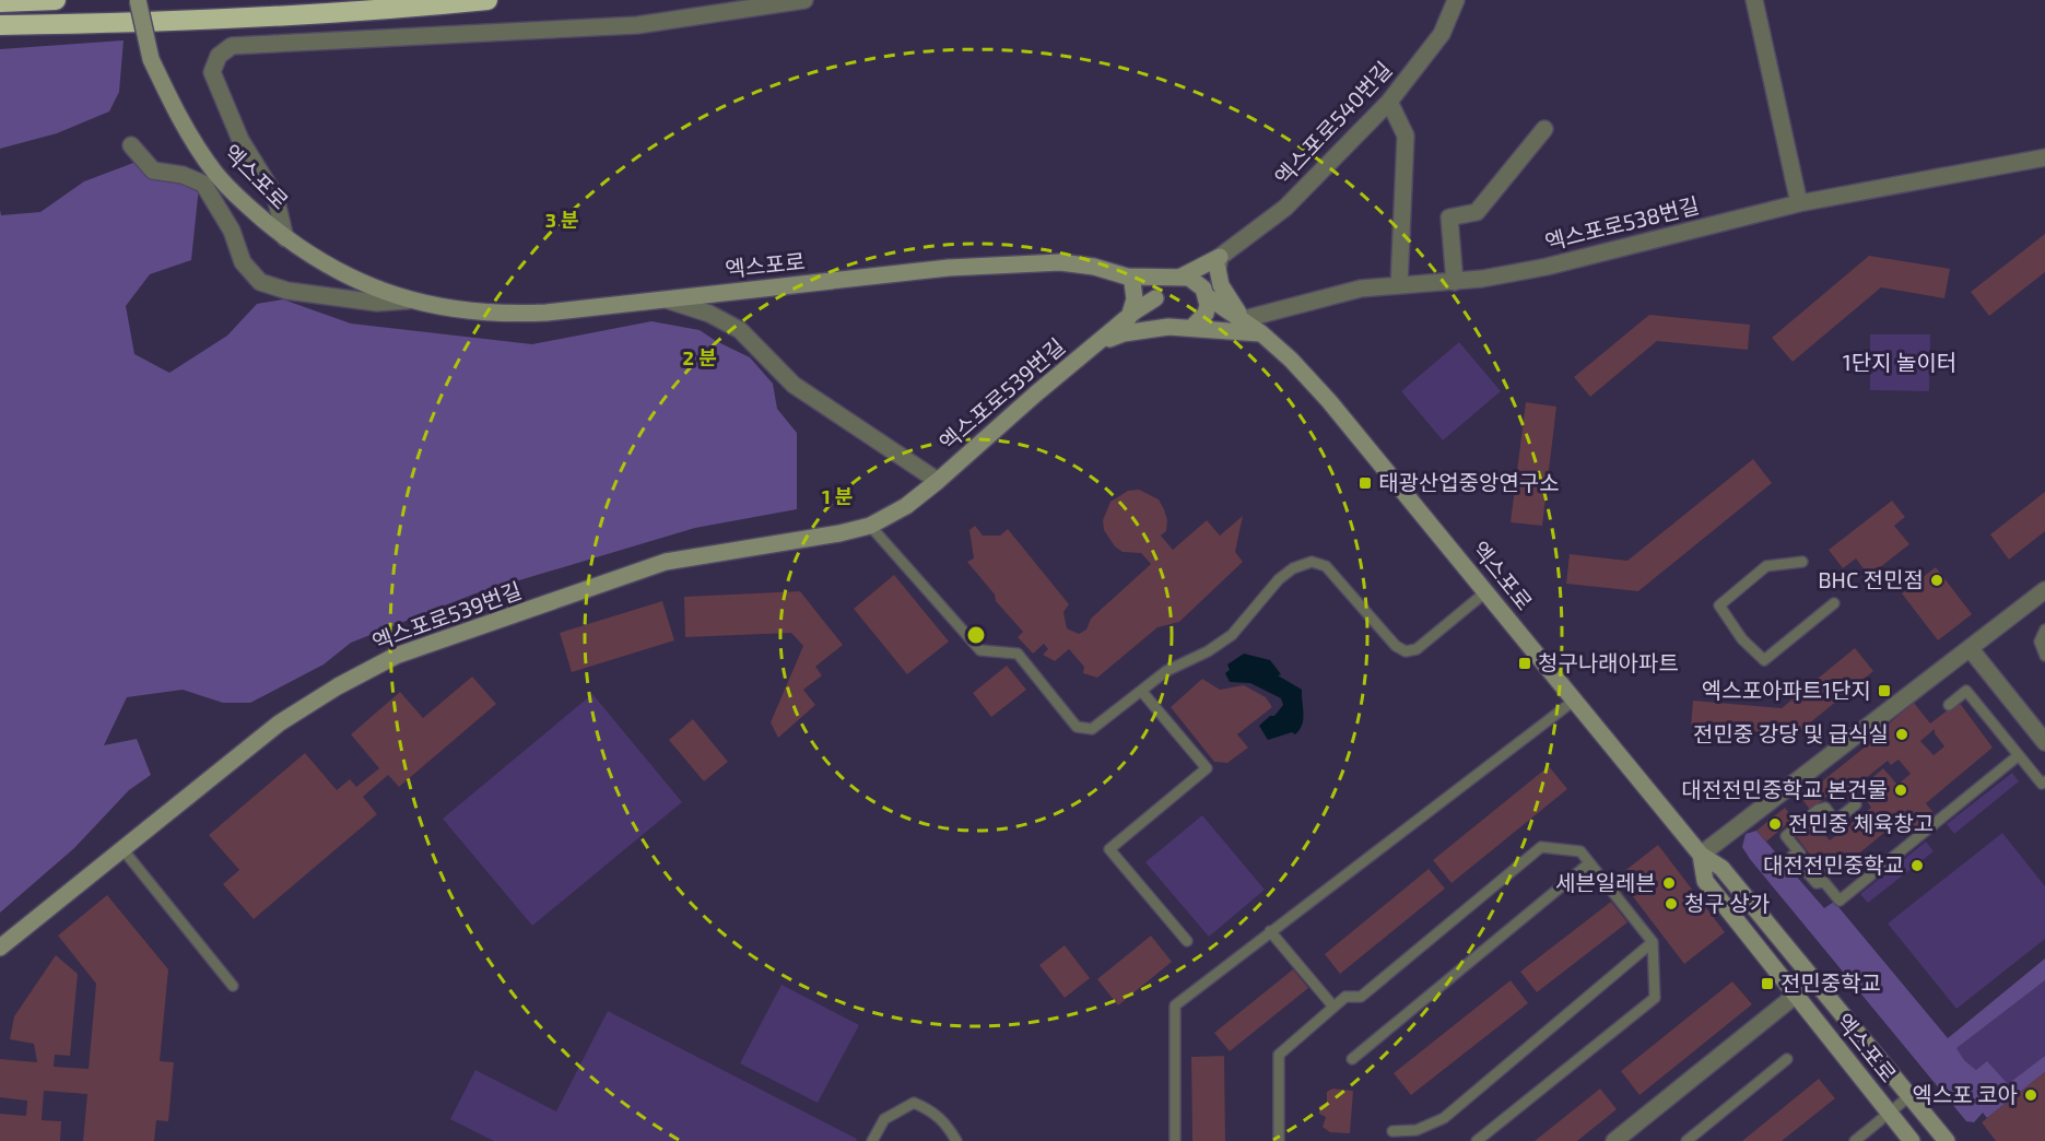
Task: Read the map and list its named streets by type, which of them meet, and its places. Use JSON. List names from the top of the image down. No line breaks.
{"streets":{"main road":["엑스포로","엑스포로539번길"],"street":["엑스포로540번길","엑스포로538번길"]},"crossings":[["엑스포로","엑스포로538번길"],["엑스포로","엑스포로539번길"]],"parks":["1단지 놀이터"],"places":{"transit":["태광산업중앙연구소","청구나래아파트","엑스포아파트1단지","전민중학교"],"other":["BHC 전민점","전민중 강당 및 급식실","대전전민중학교 본건물","전민중 체육창고","대전전민중학교","세븐일레븐","청구 상가","엑스포 코아"]},"rings":["3 분","2 분","1 분"]}
